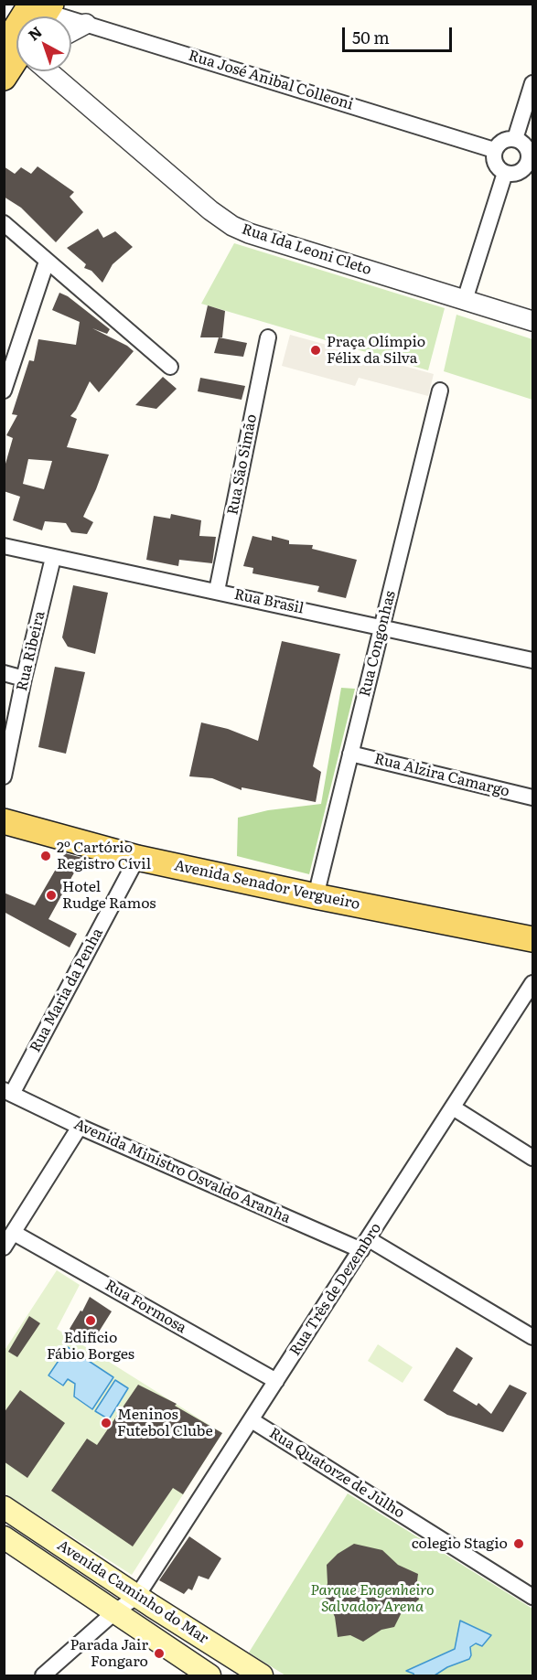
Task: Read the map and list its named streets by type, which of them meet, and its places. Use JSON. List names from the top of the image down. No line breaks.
{"streets":{"main road":["Avenida Senador Vergueiro","Avenida Caminho do Mar"],"street":["Rua José Anibal Colleoni","Rua Ida Leoni Cleto","Rua São Simão","Rua Brasil","Rua Congonhas","Rua Ribeira","Rua Alzira Camargo","Rua Maria da Penha","Avenida Ministro Osvaldo Aranha","Rua Três de Dezembro","Rua Formosa","Rua Quatorze de Julho"]},"crossings":[["Rua São Simão","Rua Brasil"],["Rua Brasil","Rua Congonhas"],["Rua Brasil","Rua Ribeira"],["Rua Congonhas","Rua Alzira Camargo"],["Rua Congonhas","Avenida Senador Vergueiro"],["Avenida Senador Vergueiro","Rua Maria da Penha"],["Rua Maria da Penha","Avenida Ministro Osvaldo Aranha"],["Avenida Ministro Osvaldo Aranha","Rua Três de Dezembro"],["Rua Três de Dezembro","Rua Formosa"],["Rua Três de Dezembro","Rua Quatorze de Julho"],["Rua Três de Dezembro","Avenida Caminho do Mar"]],"parks":["Parque Engenheiro Salvador Arena"],"places":["Praça Olímpio Félix da Silva","2º Cartório Registro Cívil","Hotel Rudge Ramos","Edifício Fábio Borges","Meninos Futebol Clube","colegio Stagio","Parada Jair Fongaro"],"scale_bar":"50 m","north":"top left"}
